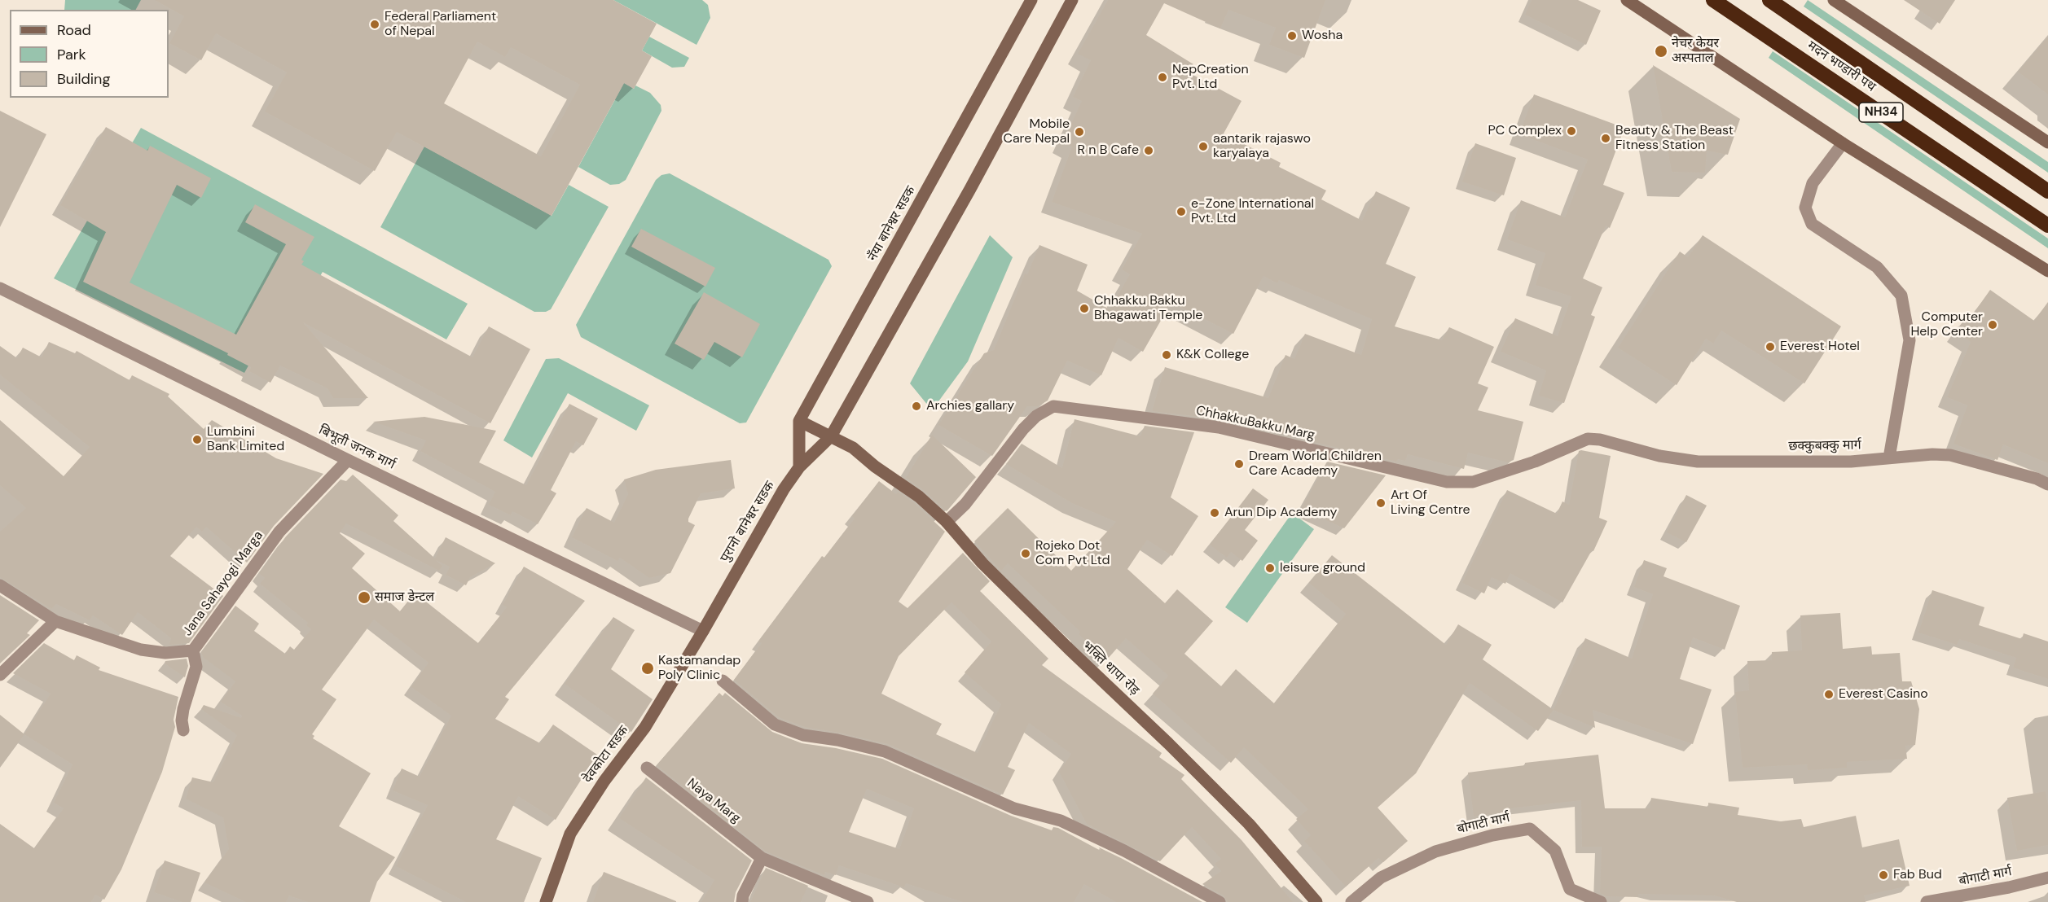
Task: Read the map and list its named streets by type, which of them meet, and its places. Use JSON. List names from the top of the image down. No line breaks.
{"streets":{"highway":["मदन भण्डारी पथ","NH34"],"main road":["नँया बानेश्वर सडक","पुरानो बानेश्वर सडक","भक्ति थापा रोड़","देवकोटा सडक"],"street":["ChhakkuBakku Marg","छक्कुबक्कु मार्ग","बिभूती जनक मार्ग","Jana Sahayogi Marga","Naya Marg","बोगाटी मार्ग"]},"crossings":[["नँया बानेश्वर सडक","पुरानो बानेश्वर सडक"],["नँया बानेश्वर सडक","भक्ति थापा रोड़"],["ChhakkuBakku Marg","छक्कुबक्कु मार्ग"],["ChhakkuBakku Marg","भक्ति थापा रोड़"],["बिभूती जनक मार्ग","पुरानो बानेश्वर सडक"],["बिभूती जनक मार्ग","Jana Sahayogi Marga"],["बिभूती जनक मार्ग","देवकोटा सडक"],["पुरानो बानेश्वर सडक","भक्ति थापा रोड़"],["पुरानो बानेश्वर सडक","देवकोटा सडक"]],"places":["Federal Parliament of Nepal","Wosha","नेचर केयर अस्पताल","NepCreation Pvt. Ltd","PC Complex","Mobile Care Nepal","Beauty & The Beast Fitness Station","aantarik rajaswo karyalaya","R n B Cafe","e-Zone International Pvt. Ltd","Chhakku Bakku Bhagawati Temple","Computer Help Center","Everest Hotel","K&K College","Archies gallary","Lumbini Bank Limited","Dream World Children Care Academy","Art Of Living Centre","Arun Dip Academy","Rojeko Dot Com Pvt Ltd","leisure ground","समाज डेन्टल","Kastamandap Poly Clinic","Everest Casino","Fab Bud"],"legend":["Road","Park","Building"]}
